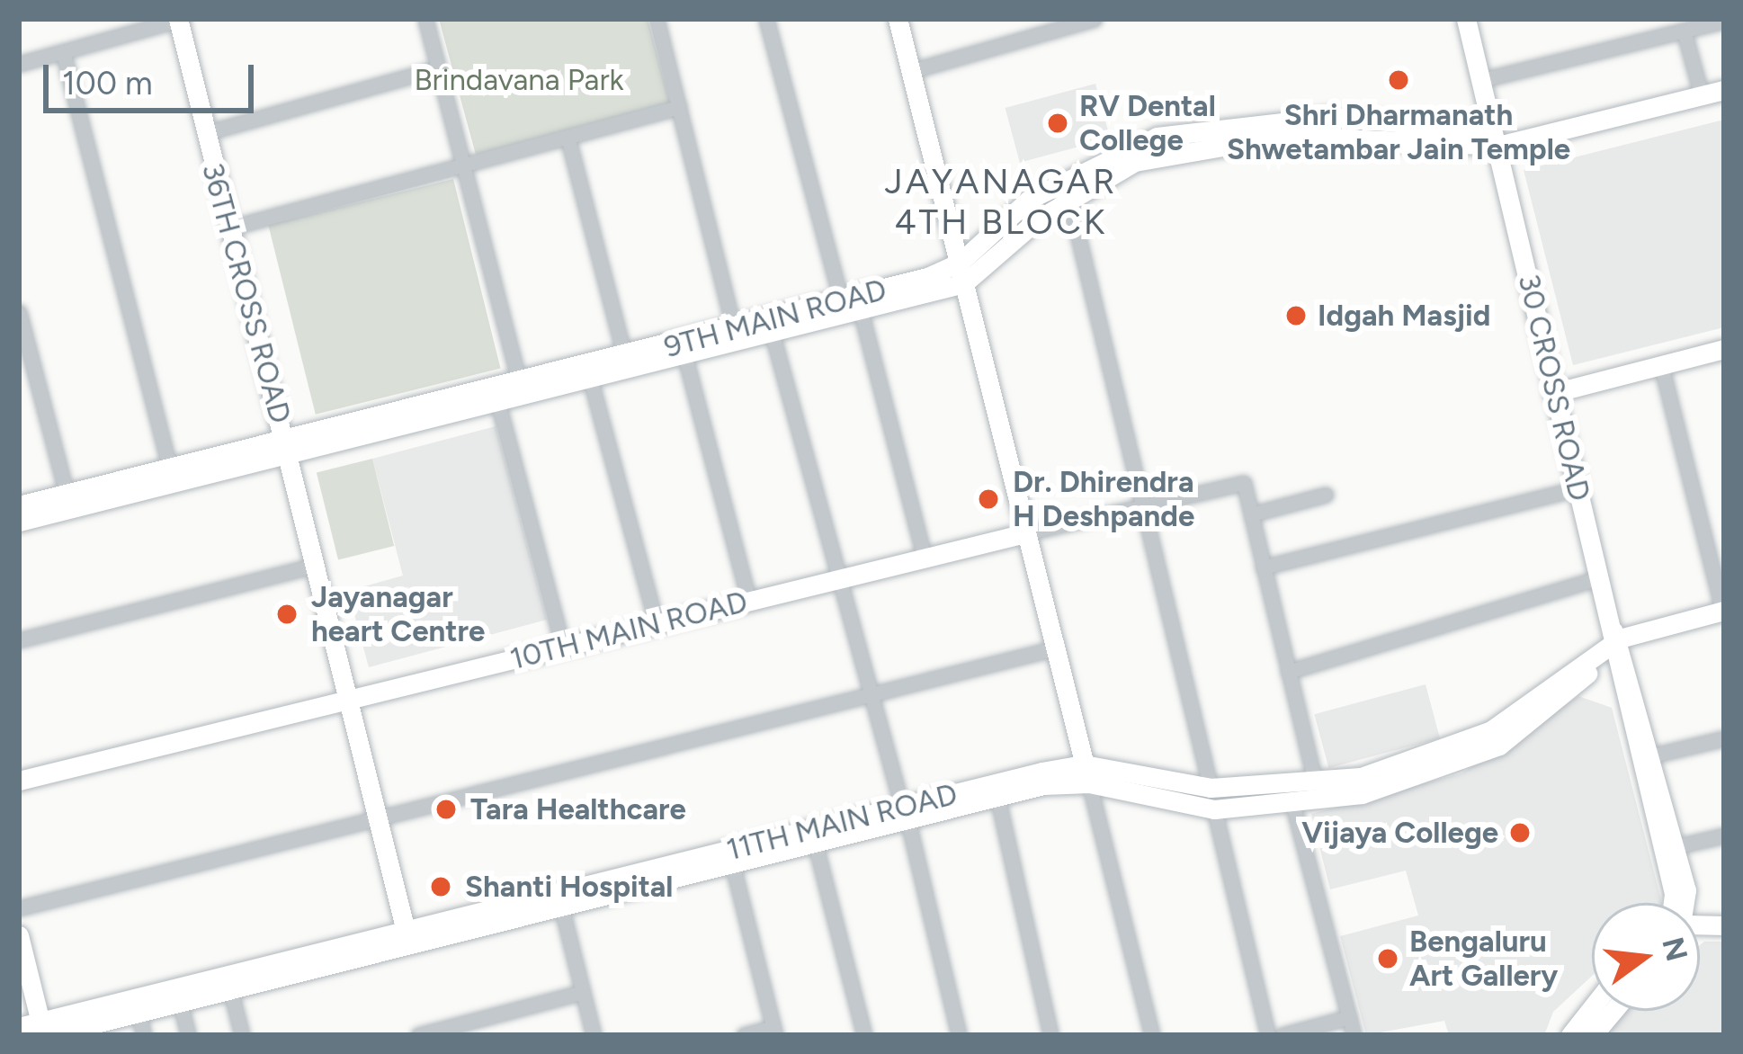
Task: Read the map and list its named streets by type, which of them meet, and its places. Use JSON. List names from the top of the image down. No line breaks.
{"streets":{"main road":["36TH CROSS ROAD","9TH MAIN ROAD","30 CROSS ROAD","10TH MAIN ROAD","11TH MAIN ROAD"]},"crossings":[["36TH CROSS ROAD","9TH MAIN ROAD"],["36TH CROSS ROAD","10TH MAIN ROAD"],["36TH CROSS ROAD","11TH MAIN ROAD"],["9TH MAIN ROAD","30 CROSS ROAD"],["30 CROSS ROAD","11TH MAIN ROAD"]],"districts":["JAYANAGAR 4TH BLOCK"],"parks":["Brindavana Park"],"places":["Shri Dharmanath Shwetambar Jain Temple","RV Dental College","Idgah Masjid","Dr. Dhirendra H Deshpande","Jayanagar heart Centre","Tara Healthcare","Vijaya College","Shanti Hospital","Bengaluru Art Gallery"],"scale_bar":"100 m","north":"right"}
